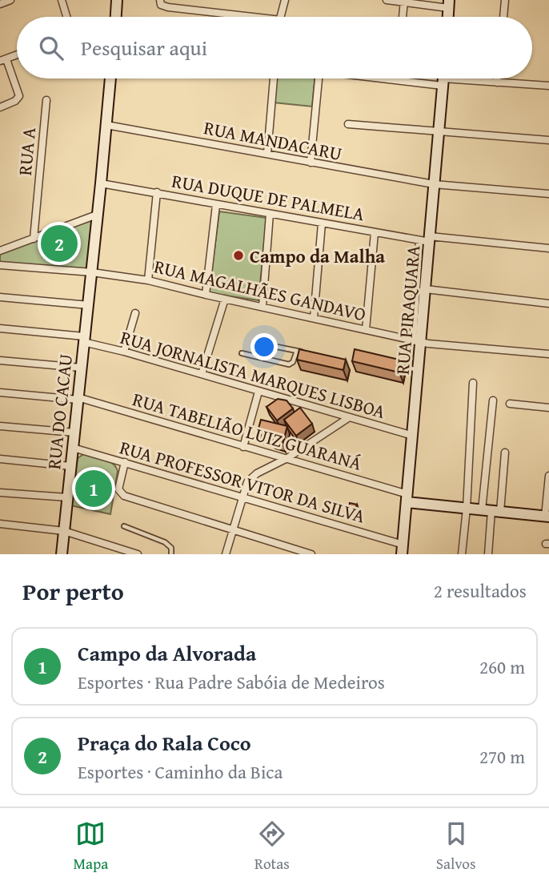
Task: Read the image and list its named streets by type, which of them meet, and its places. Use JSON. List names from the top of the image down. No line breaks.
{"streets":{"street":["RUA MANDACARU","RUA A","RUA DUQUE DE PALMELA","RUA MAGALHÃES GANDAVO","RUA PIRAQUARA","RUA JORNALISTA MARQUES LISBOA","RUA DO CACAU","RUA TABELIÃO LUIZ GUARANÁ","RUA PROFESSOR VITOR DA SILVA"]},"crossings":[["RUA MANDACARU","RUA PIRAQUARA"],["RUA MANDACARU","RUA DO CACAU"],["RUA DUQUE DE PALMELA","RUA PIRAQUARA"],["RUA DUQUE DE PALMELA","RUA DO CACAU"],["RUA MAGALHÃES GANDAVO","RUA PIRAQUARA"],["RUA MAGALHÃES GANDAVO","RUA DO CACAU"],["RUA PIRAQUARA","RUA JORNALISTA MARQUES LISBOA"],["RUA PIRAQUARA","RUA TABELIÃO LUIZ GUARANÁ"],["RUA PIRAQUARA","RUA PROFESSOR VITOR DA SILVA"],["RUA JORNALISTA MARQUES LISBOA","RUA DO CACAU"],["RUA DO CACAU","RUA TABELIÃO LUIZ GUARANÁ"],["RUA DO CACAU","RUA PROFESSOR VITOR DA SILVA"]],"places":["Campo da Malha"],"page":{"search":"Pesquisar aqui","pins":["2","1"],"heading":["Por perto","2 resultados"],"list":[{"mark":"1","name":"Campo da Alvorada","note":"Esportes · Rua Padre Sabóia de Medeiros","value":"260 m"},{"mark":"2","name":"Praça do Rala Coco","note":"Esportes · Caminho da Bica","value":"270 m"}],"nav":["Mapa","Rotas","Salvos"]}}
